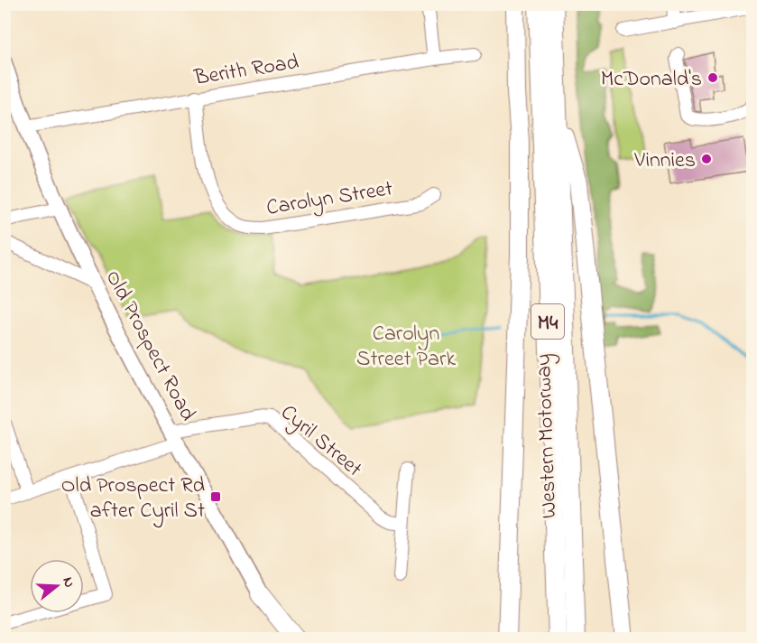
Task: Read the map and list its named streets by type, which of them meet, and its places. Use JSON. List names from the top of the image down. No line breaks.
{"streets":{"highway":["M4","Western Motorway"],"main road":["Old Prospect Road"],"street":["Berith Road","Carolyn Street","Cyril Street"]},"crossings":[["Berith Road","Carolyn Street"],["Berith Road","Old Prospect Road"],["Old Prospect Road","Cyril Street"]],"parks":["Carolyn Street Park"],"places":{"other":["McDonald's","Vinnies"],"transit":["Old Prospect Rd after Cyril St"]},"north":"right"}
